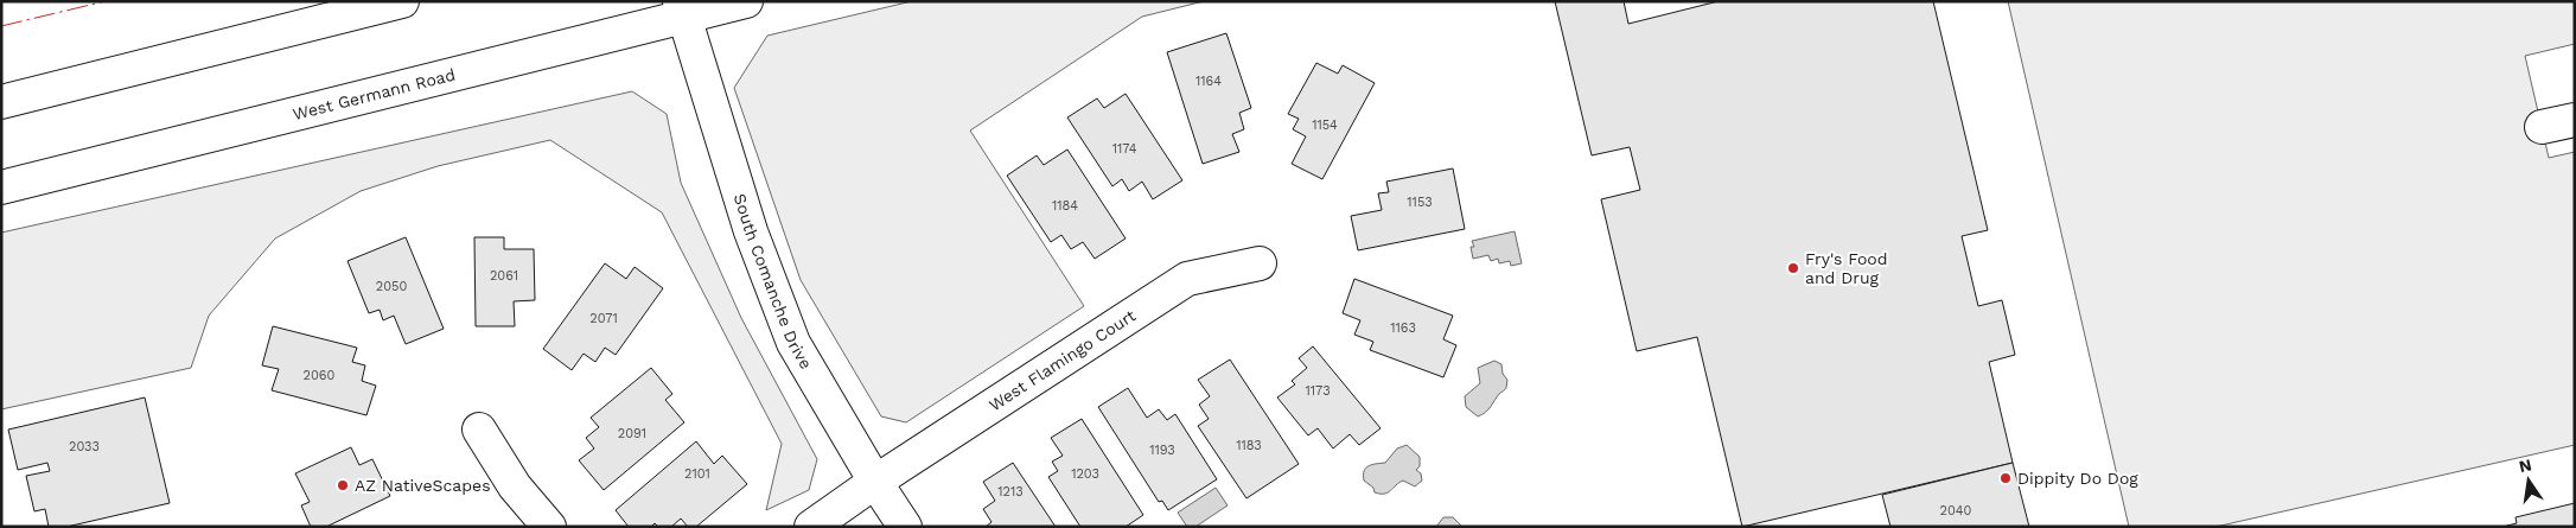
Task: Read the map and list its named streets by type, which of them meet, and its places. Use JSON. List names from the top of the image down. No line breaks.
{"streets":{"street":["West Germann Road","South Comanche Drive","West Flamingo Court"]},"crossings":[["West Germann Road","South Comanche Drive"],["South Comanche Drive","West Flamingo Court"]],"places":["Fry's Food and Drug","Dippity Do Dog","AZ NativeScapes"],"house_numbers":["1164","1154","1174","1153","1184","2061","2050","2071","1163","2060","1173","2091","1183","2033","1193","2101","1203","1213","2040"],"north":"top"}
